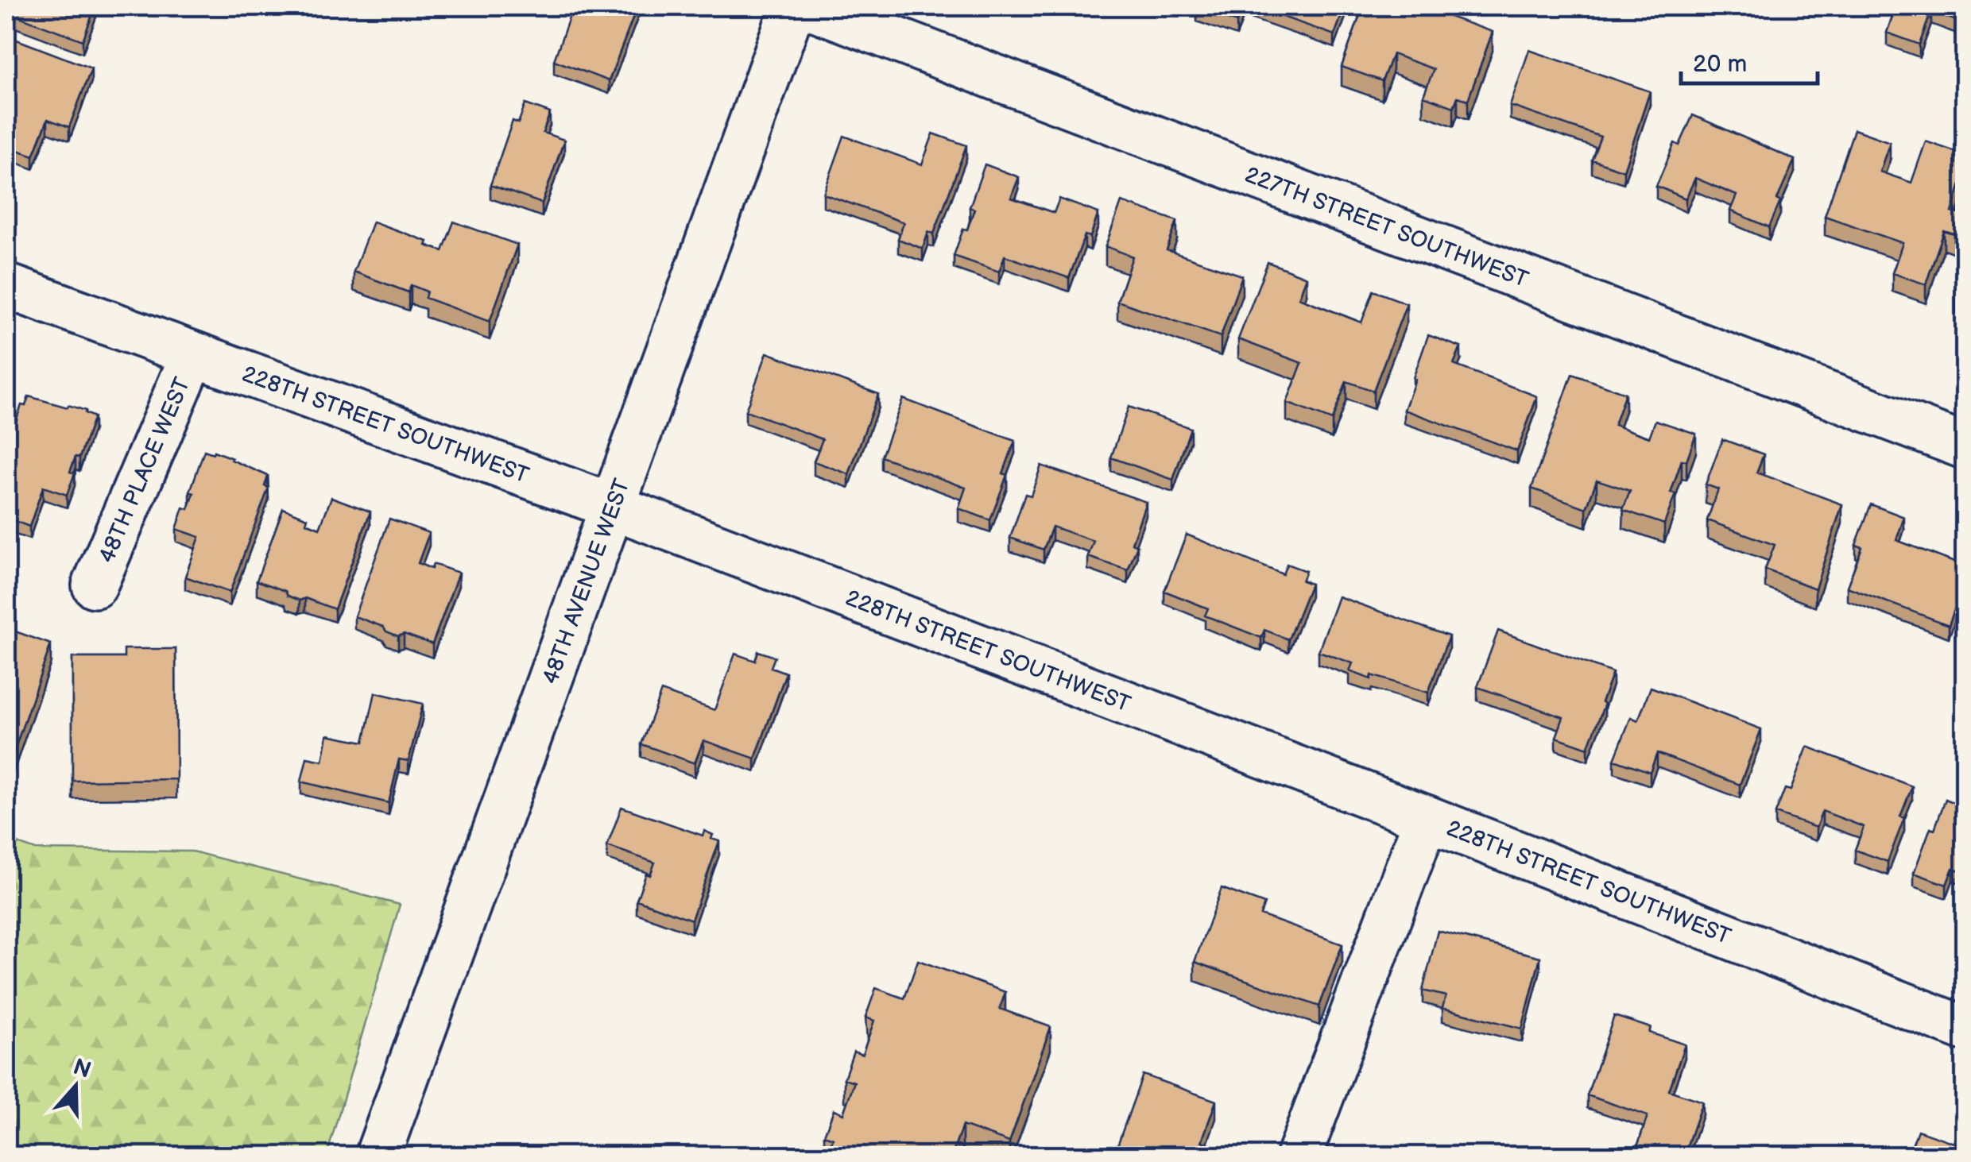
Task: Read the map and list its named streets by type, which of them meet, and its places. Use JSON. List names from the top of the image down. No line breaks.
{"streets":{"main road":["227TH STREET SOUTHWEST","228TH STREET SOUTHWEST","48TH PLACE WEST","48TH AVENUE WEST"]},"crossings":[["228TH STREET SOUTHWEST","48TH PLACE WEST"],["228TH STREET SOUTHWEST","48TH AVENUE WEST"]],"scale_bar":"20 m","north":"top"}
